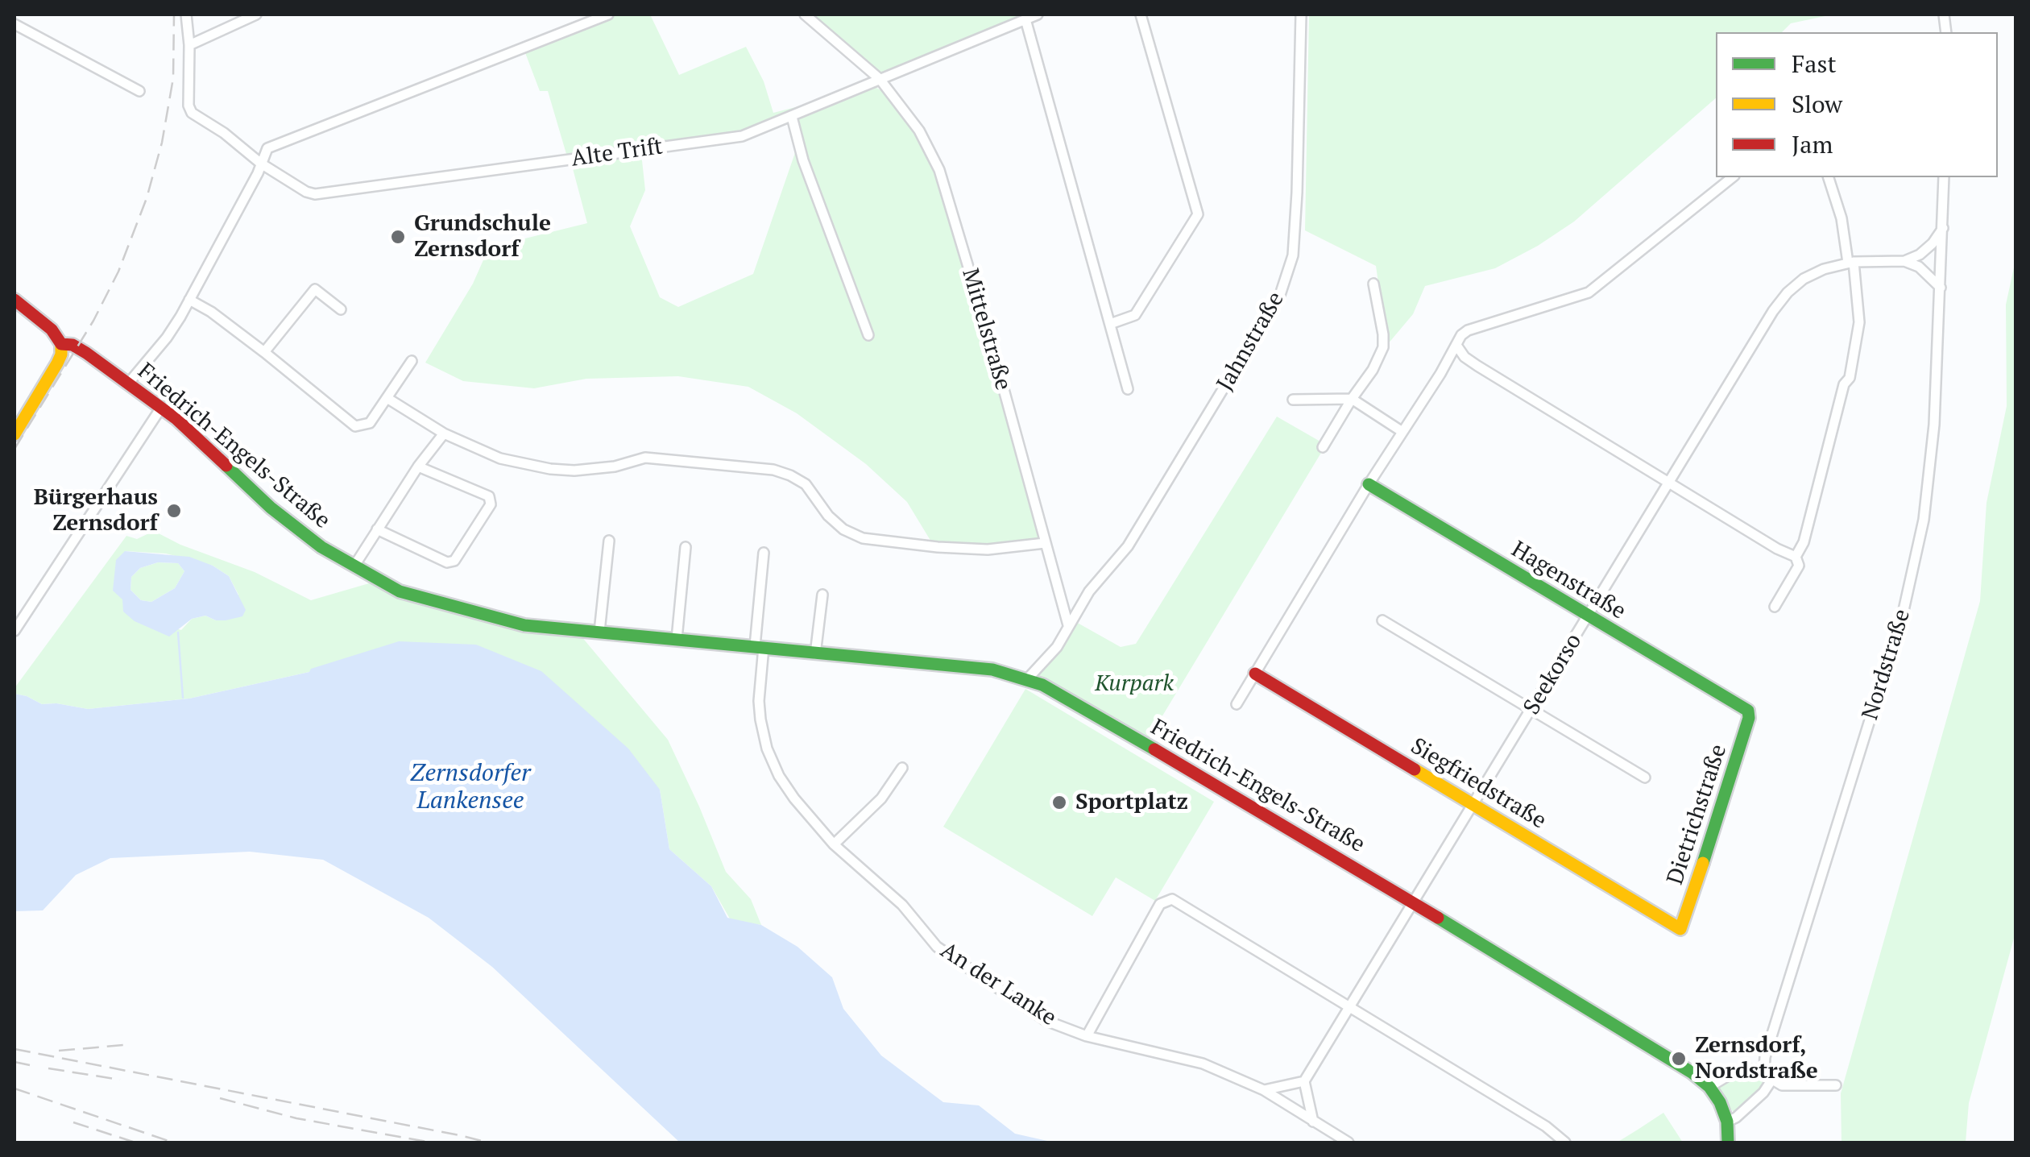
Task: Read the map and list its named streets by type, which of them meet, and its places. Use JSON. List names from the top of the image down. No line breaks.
{"streets":{"street":["Alte Trift","Mittelstraße","Jahnstraße","Friedrich-Engels-Straße","Hagenstraße","Nordstraße","Seekorso","Siegfriedstraße","Dietrichstraße","An der Lanke"]},"crossings":[["Alte Trift","Mittelstraße"],["Mittelstraße","Jahnstraße"],["Friedrich-Engels-Straße","Seekorso"],["Friedrich-Engels-Straße","An der Lanke"],["Hagenstraße","Seekorso"],["Hagenstraße","Dietrichstraße"],["Seekorso","Siegfriedstraße"],["Siegfriedstraße","Dietrichstraße"]],"water":["Zernsdorfer Lankensee"],"parks":["Kurpark"],"places":["Grundschule Zernsdorf","Bürgerhaus Zernsdorf","Sportplatz","Zernsdorf, Nordstraße"],"legend":["Fast","Slow","Jam"]}
